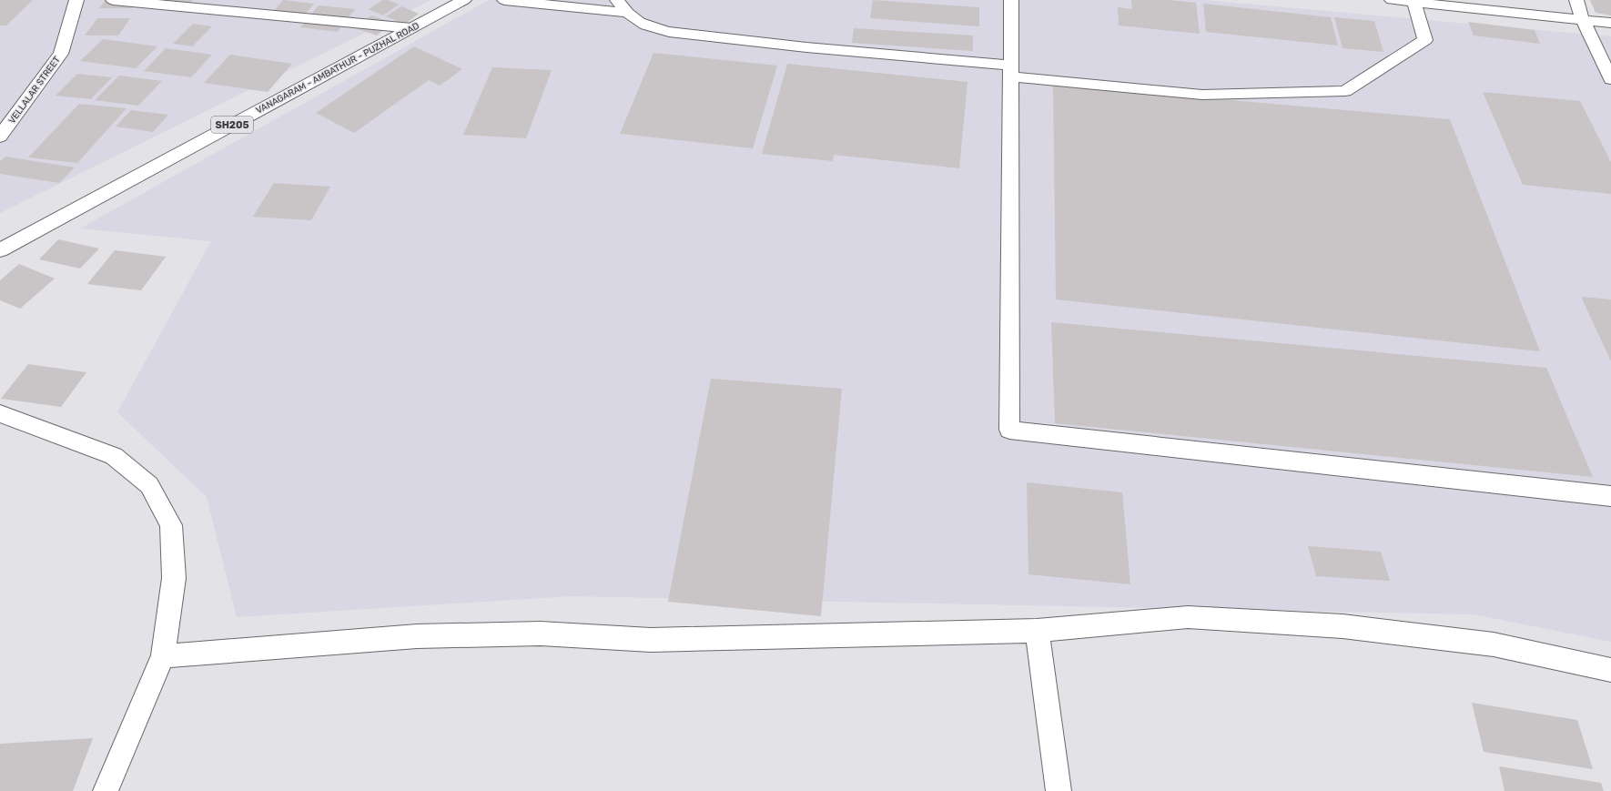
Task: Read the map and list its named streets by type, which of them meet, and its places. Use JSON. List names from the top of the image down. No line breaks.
{"streets":{"street":["VANAGARAM - AMBATHUR - PUZHAL ROAD","VELLALAR STREET","SH205"]}}
